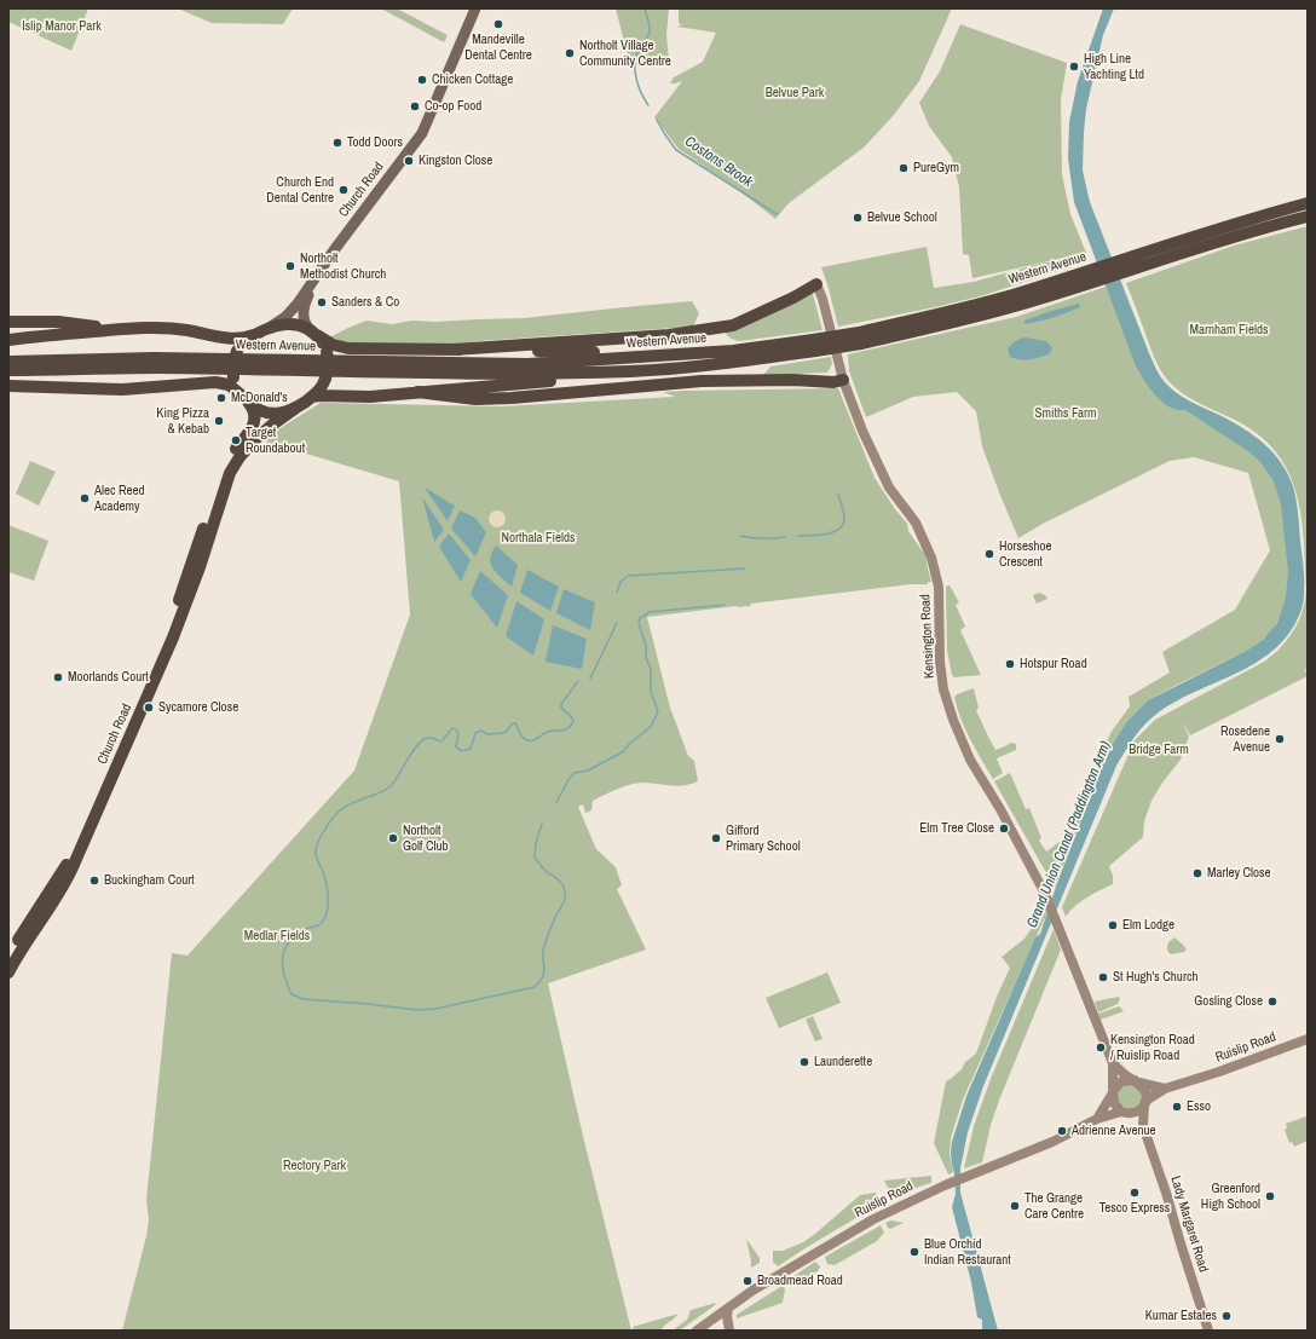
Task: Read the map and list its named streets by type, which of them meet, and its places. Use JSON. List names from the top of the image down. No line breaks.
{"streets":{"highway":["Church Road","Western Avenue"],"street":["Kensington Road","Ruislip Road","Lady Margaret Road"]},"crossings":[["Kensington Road","Ruislip Road"],["Kensington Road","Lady Margaret Road"],["Ruislip Road","Lady Margaret Road"]],"water":["Costons Brook","Grand Union Canal (Paddington Arm)"],"parks":["Islip Manor Park","Belvue Park","Marnham Fields","Smiths Farm","Northala Fields","Bridge Farm","Medlar Fields","Rectory Park"],"places":["Mandeville Dental Centre","Northolt Village Community Centre","High Line Yachting Ltd","Chicken Cottage","Co-op Food","Todd Doors","Kingston Close","PureGym","Church End Dental Centre","Belvue School","Northolt Methodist Church","Sanders & Co","McDonald's","King Pizza & Kebab","Target Roundabout","Alec Reed Academy","Horseshoe Crescent","Hotspur Road","Moorlands Court","Sycamore Close","Rosedene Avenue","Elm Tree Close","Northolt Golf Club","Gifford Primary School","Marley Close","Buckingham Court","Elm Lodge","St Hugh's Church","Gosling Close","Kensington Road / Ruislip Road","Launderette","Esso","Adrienne Avenue","Tesco Express","Greenford High School","The Grange Care Centre","Blue Orchid Indian Restaurant","Broadmead Road","Kumar Estates"]}
